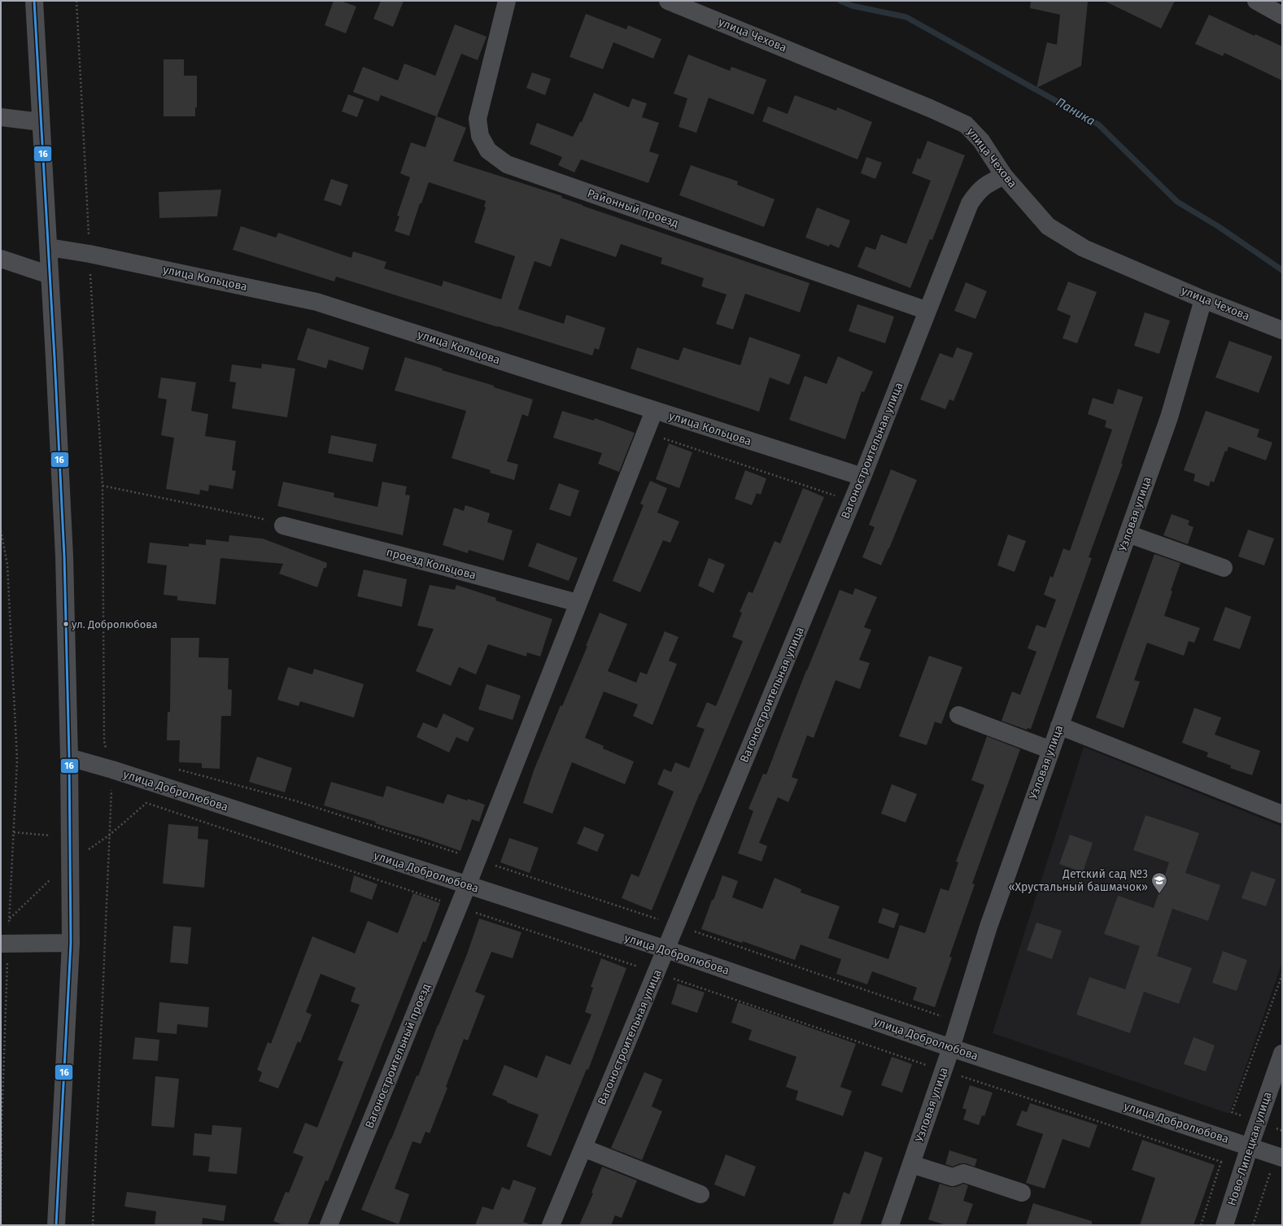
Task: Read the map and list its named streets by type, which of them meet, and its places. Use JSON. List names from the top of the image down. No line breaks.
{"streets":{"street":["улица Чехова","Районный проезд","улица Кольцова","Вагоностроительная улица","Узловая улица","проезд Кольцова","улица Добролюбова","Вагоностроительный проезд","Ново-Липецкая улица"]},"crossings":[["улица Чехова","Вагоностроительная улица"],["улица Чехова","Узловая улица"],["Районный проезд","Вагоностроительная улица"],["улица Кольцова","Вагоностроительная улица"],["улица Кольцова","Вагоностроительный проезд"],["Вагоностроительная улица","улица Добролюбова"],["Узловая улица","улица Добролюбова"],["проезд Кольцова","Вагоностроительный проезд"],["улица Добролюбова","Вагоностроительный проезд"],["улица Добролюбова","Ново-Липецкая улица"]],"water":["Паника"],"places":{"other":["ул. Добролюбова"],"school or university":["Детский сад №3 «Хрустальный башмачок»"]},"lines":["transit line 16"]}
